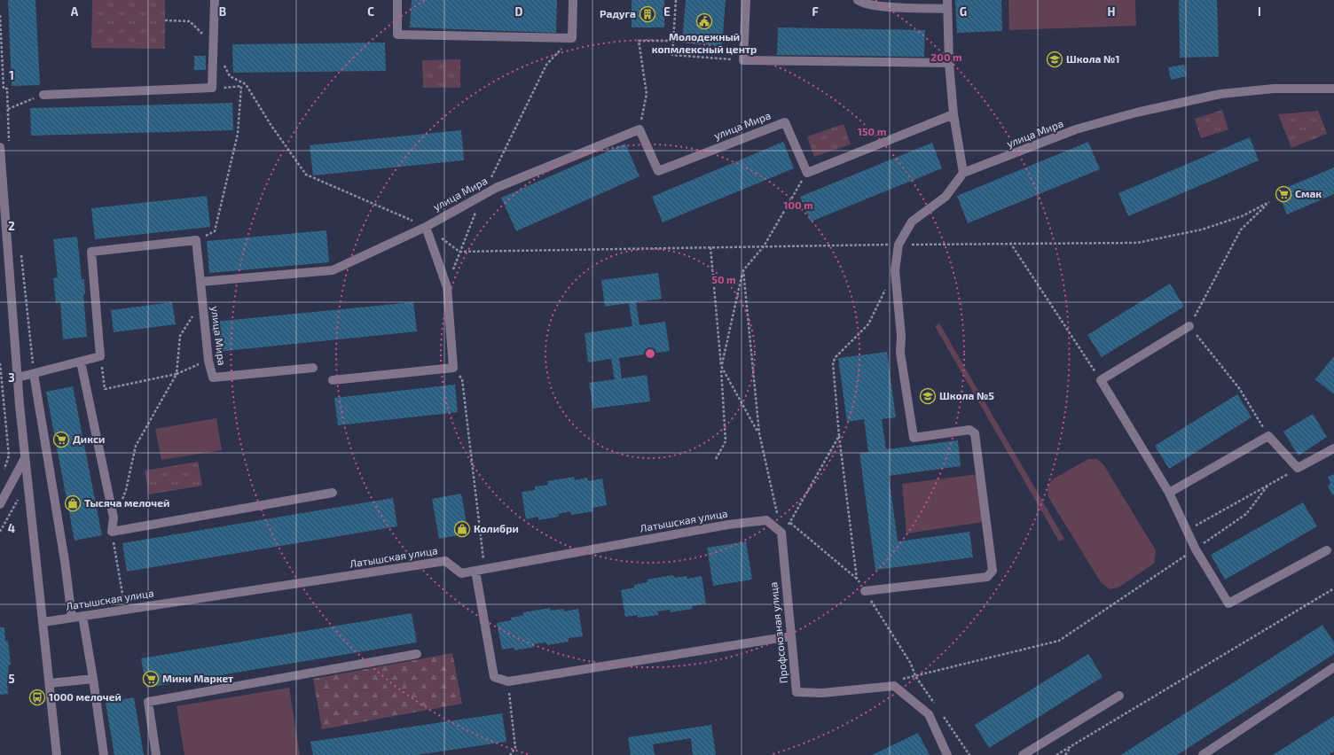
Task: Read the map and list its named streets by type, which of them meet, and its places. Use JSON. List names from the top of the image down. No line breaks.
{"streets":{"street":["улица Мира","Латышская улица","Профсоюзная улица"]},"crossings":[["Латышская улица","Профсоюзная улица"]],"places":{"building":["Радуга"],"public building":["Молодежный копмлексный центр"],"school or university":["Школа №1","Школа №5"],"supermarket":["Смак","Дикси","Мини Маркет"],"shop":["Тысяча мелочей","Колибри"],"bus stop":["1000 мелочей"]},"grid":{"columns":["A","B","C","D","E","F","G","H","I"],"rows":["1","2","3","4","5"]},"rings":["200 m","150 m","100 m","50 m"]}
